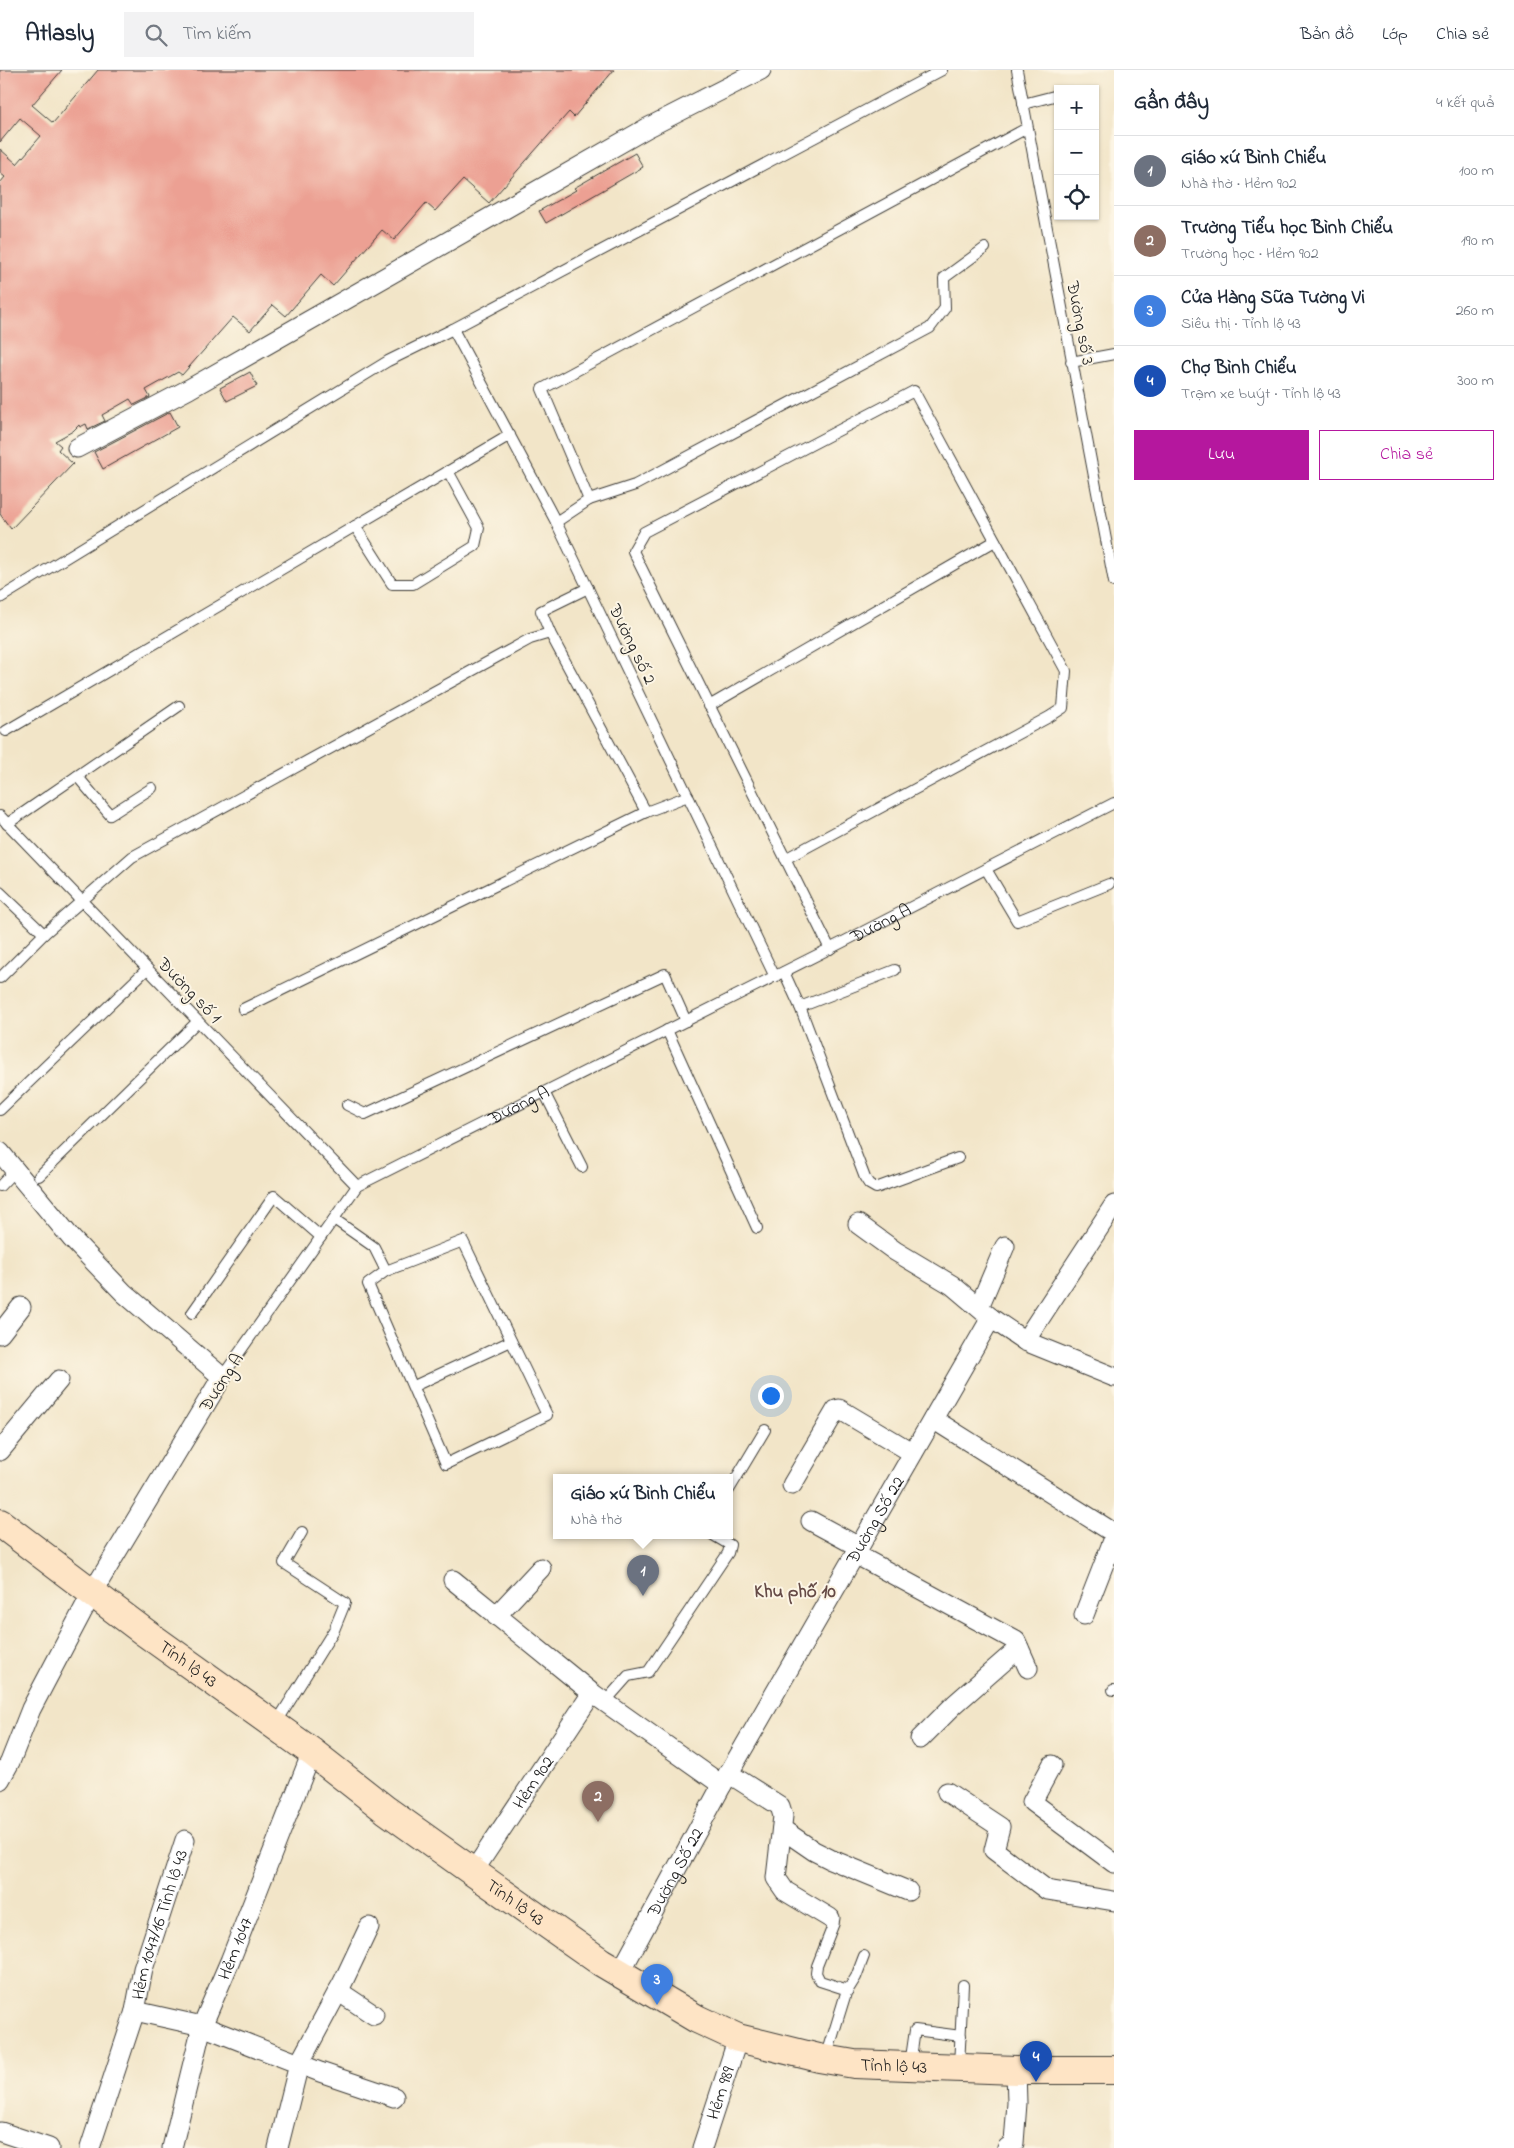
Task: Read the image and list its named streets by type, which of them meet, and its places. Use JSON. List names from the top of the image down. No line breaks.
{"streets":{"main road":["Tỉnh lộ 43"],"street":["Đường A","Đường Số 22","Hẻm 902","Hẻm 1047/16 Tỉnh lộ 43","Hẻm 1047","Hẻm 989"],"lane":["Đường số 3","Đường số 2","Đường số 1"]},"crossings":[["Đường số 2","Đường A"],["Đường A","Đường số 1"],["Đường A","Tỉnh lộ 43"],["Đường Số 22","Tỉnh lộ 43"],["Tỉnh lộ 43","Hẻm 902"],["Tỉnh lộ 43","Hẻm 1047"],["Tỉnh lộ 43","Hẻm 989"],["Hẻm 1047/16 Tỉnh lộ 43","Hẻm 1047"]],"districts":["Khu phố 10"],"page":{"header":"Atlasly","search":"Tìm kiếm","nav":["Bản đồ","Lớp","Chia sẻ"],"heading":["Gần đây","4 kết quả"],"map_buttons":["+","−"],"list":[{"mark":"1","name":"Giáo xứ Bình Chiểu","note":"Nhà thờ · Hẻm 902","value":"100 m"},{"mark":"2","name":"Trường Tiểu học Bình Chiểu","note":"Trường học · Hẻm 902","value":"190 m"},{"mark":"3","name":"Cửa Hàng Sữa Tường Vi","note":"Siêu thị · Tỉnh lộ 43","value":"260 m"},{"mark":"4","name":"Chợ Bình Chiểu","note":"Trạm xe buýt · Tỉnh lộ 43","value":"300 m"}],"buttons":["Lưu","Chia sẻ"],"popup":["Giáo xứ Bình Chiểu","Nhà thờ"],"pins":["1","2","3","4"]}}
